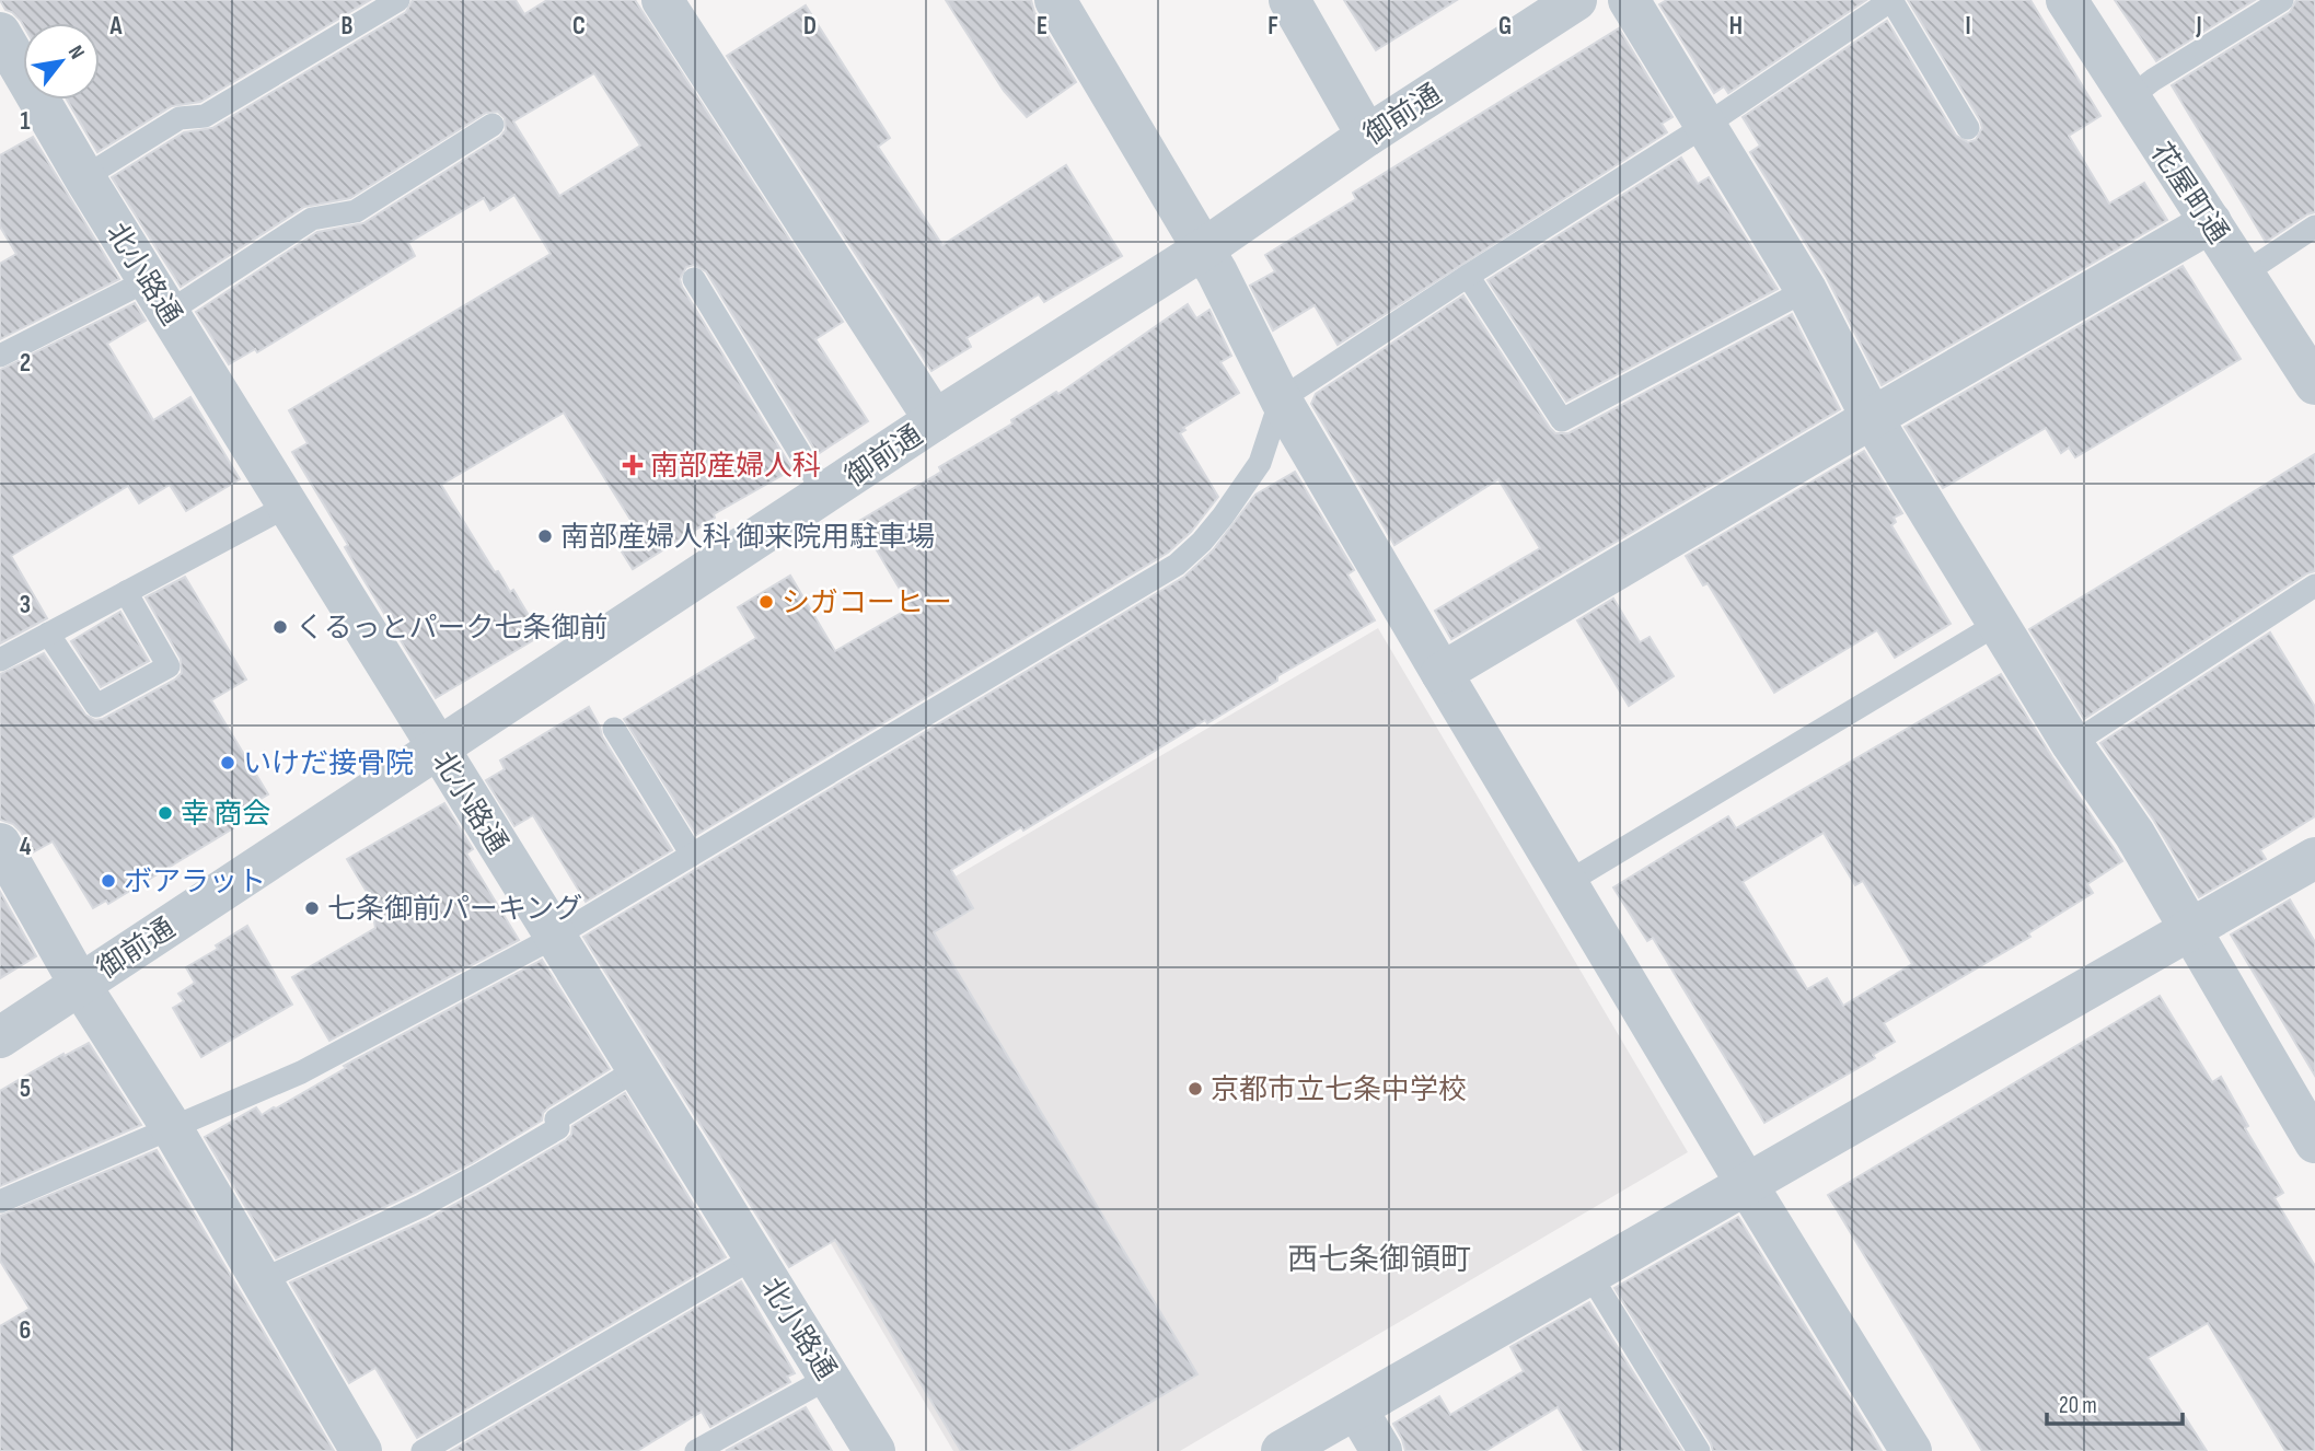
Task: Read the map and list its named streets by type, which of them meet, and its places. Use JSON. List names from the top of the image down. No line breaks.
{"streets":{"street":["御前通","花屋町通","北小路通"]},"crossings":[["御前通","北小路通"]],"districts":["西七条御領町"],"places":{"health":["南部産婦人科"],"other":["南部産婦人科 御来院用駐車場","シガコーヒー","くるっとパーク七条御前","いけだ接骨院","幸 商会","ボアラット","七条御前パーキング","京都市立七条中学校"]},"scale_bar":"20 m","north":"top right","grid":{"columns":["A","B","C","D","E","F","G","H","I","J"],"rows":["1","2","3","4","5","6"]}}
